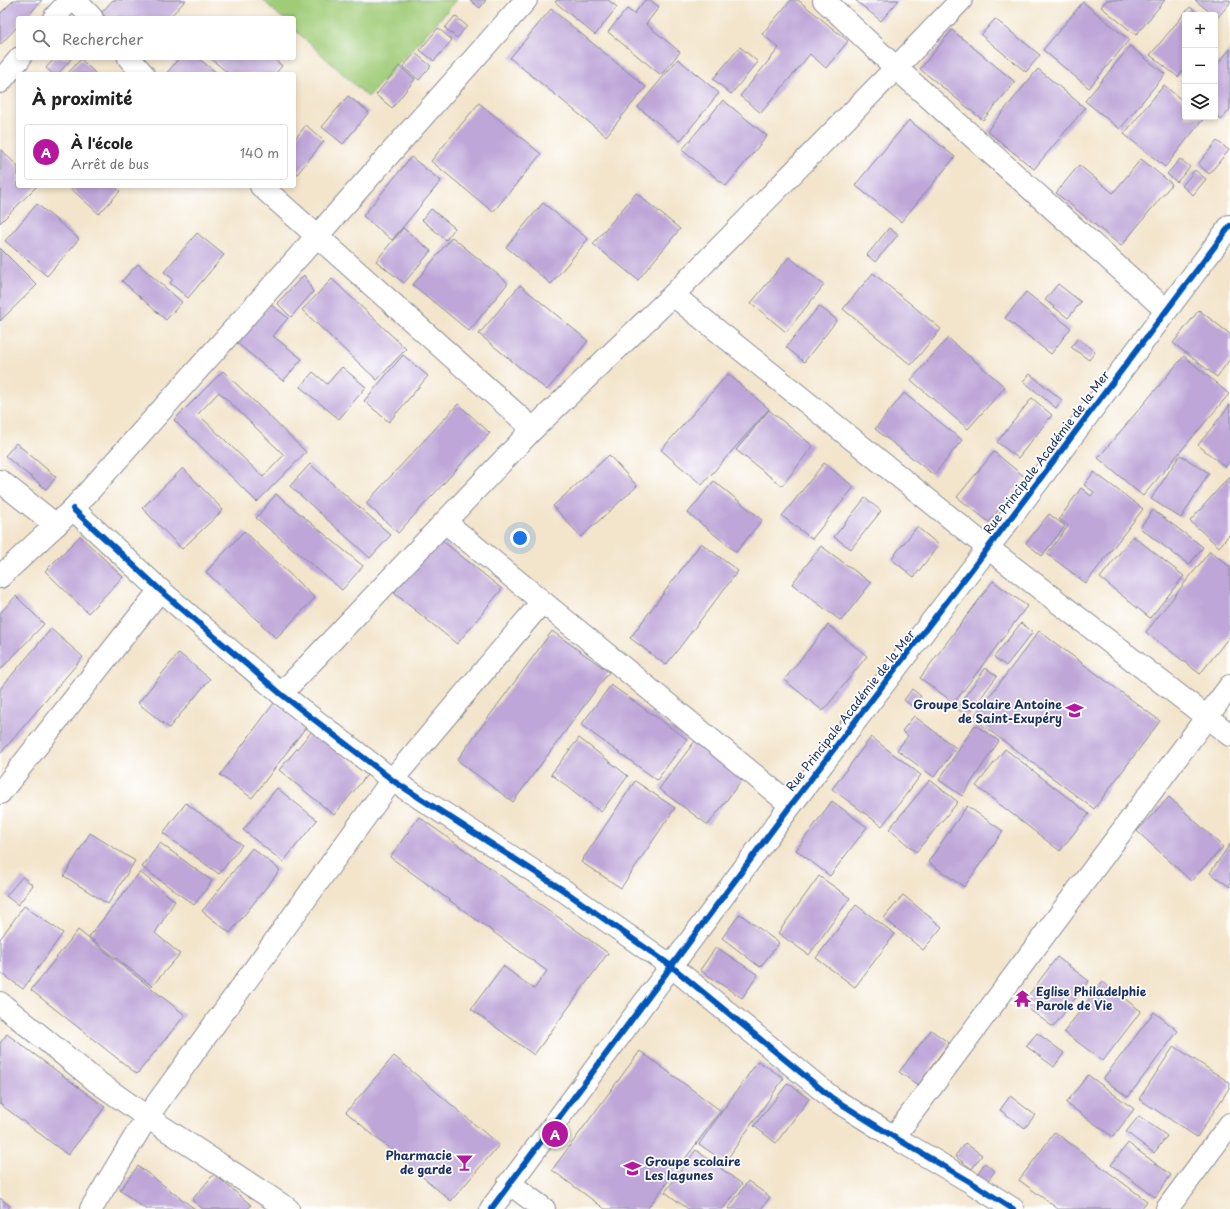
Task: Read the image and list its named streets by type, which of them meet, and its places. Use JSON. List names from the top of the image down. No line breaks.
{"streets":{"street":["Rue Principale Académie de la Mer"]},"places":{"school or university":["Groupe Scolaire Antoine de Saint-Exupéry","Groupe scolaire Les lagunes"],"temple":["Eglise Philadelphie Parole de Vie"],"bar":["Pharmacie de garde"]},"page":{"map_buttons":["+","−"],"search":"Rechercher","heading":"À proximité","list":[{"mark":"A","name":"À l'école","note":"Arrêt de bus","value":"140 m"}],"pins":"A"}}
